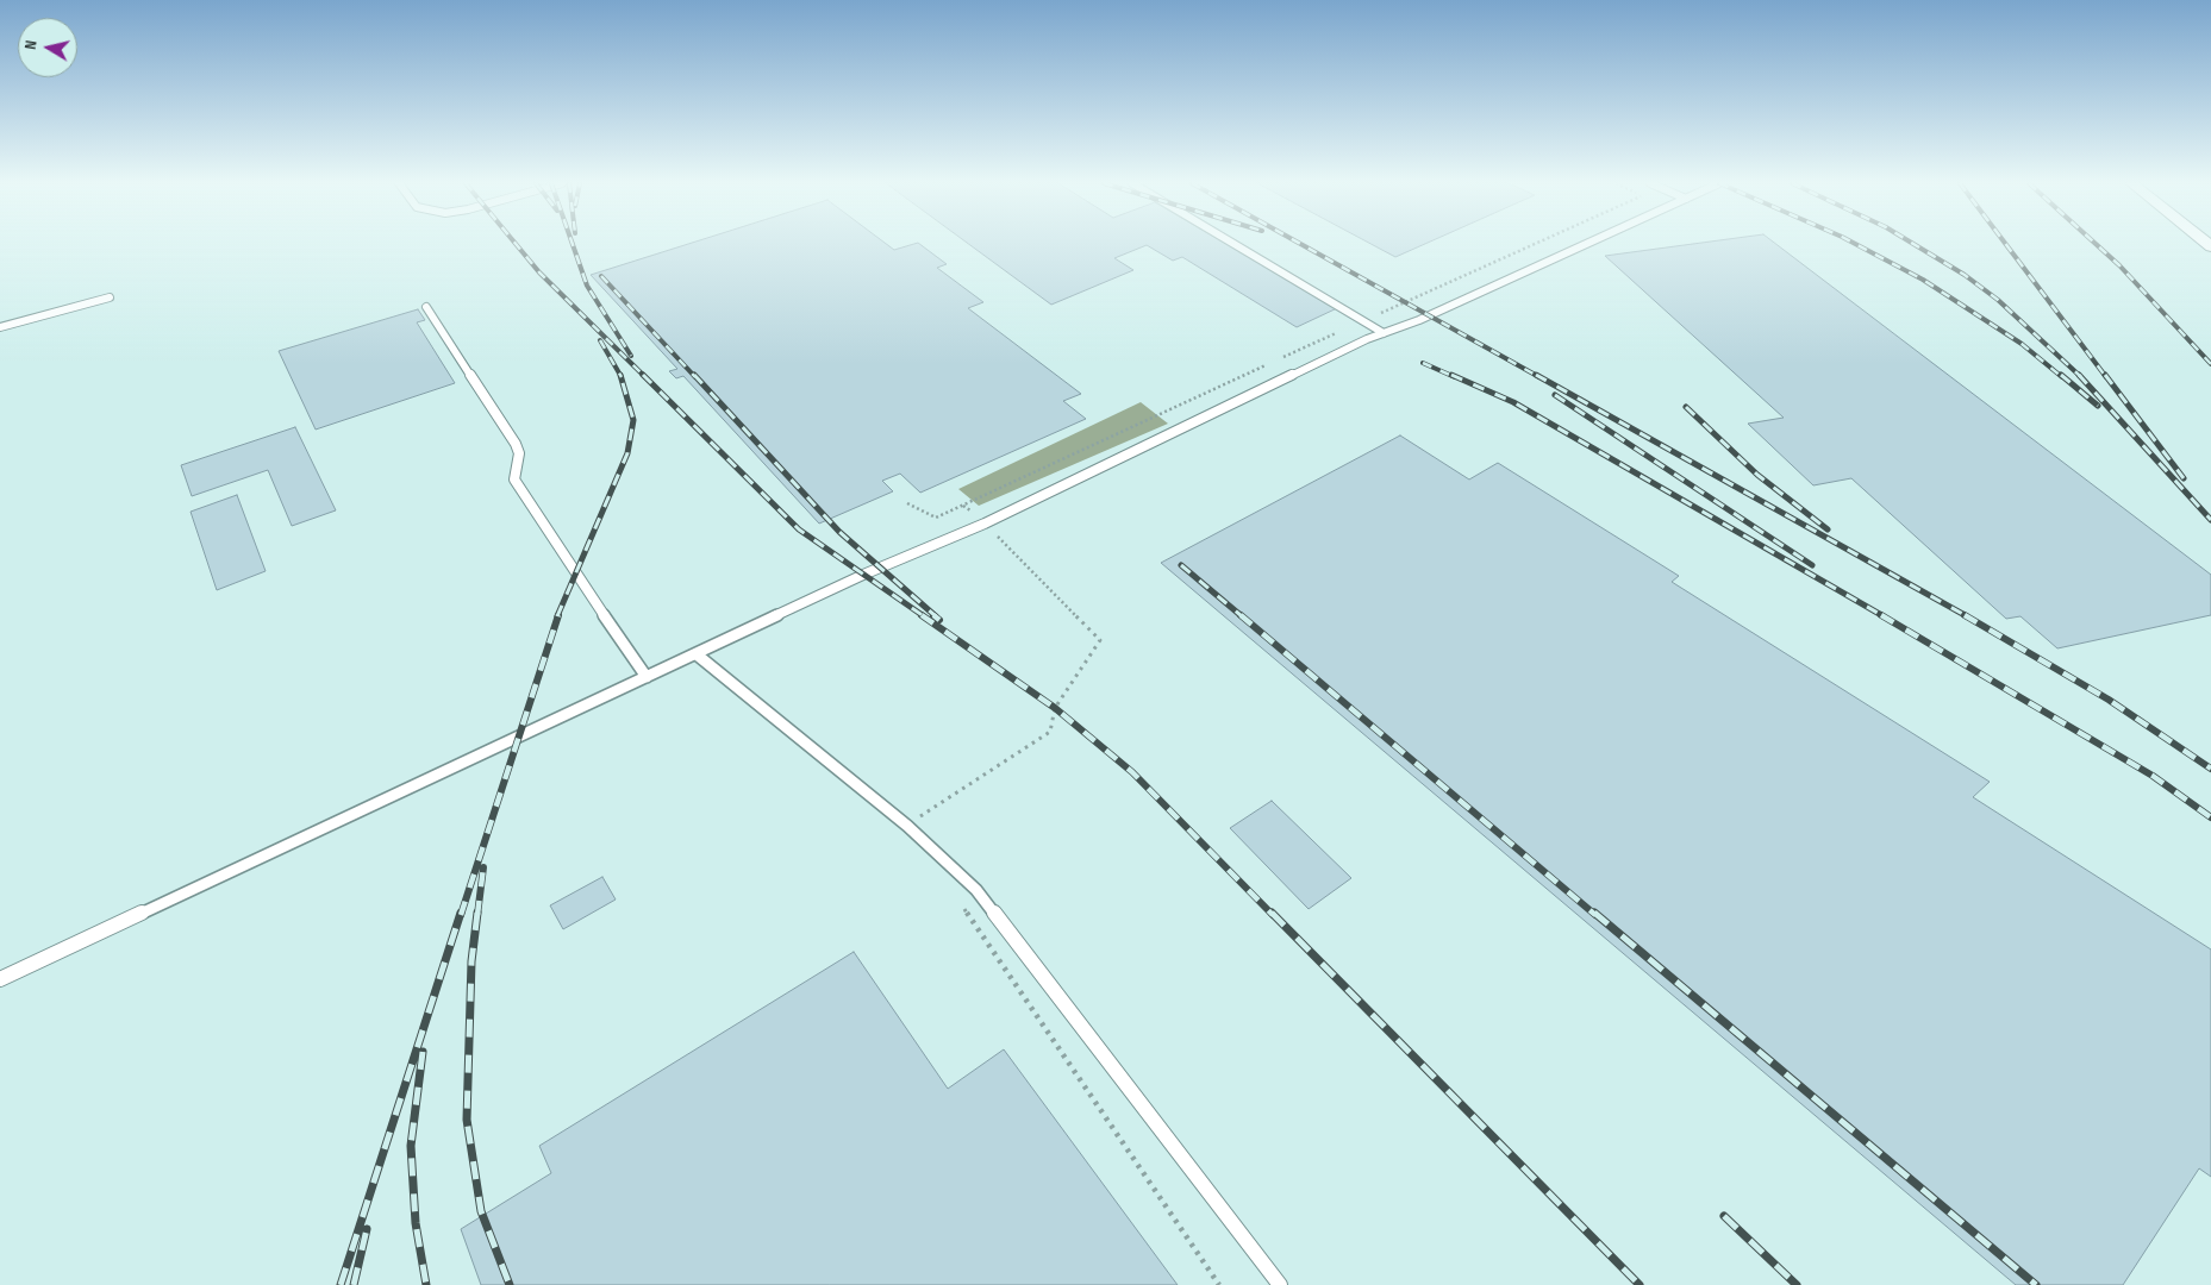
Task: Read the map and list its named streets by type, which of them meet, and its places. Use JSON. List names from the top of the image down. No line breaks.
{"north":"left"}
